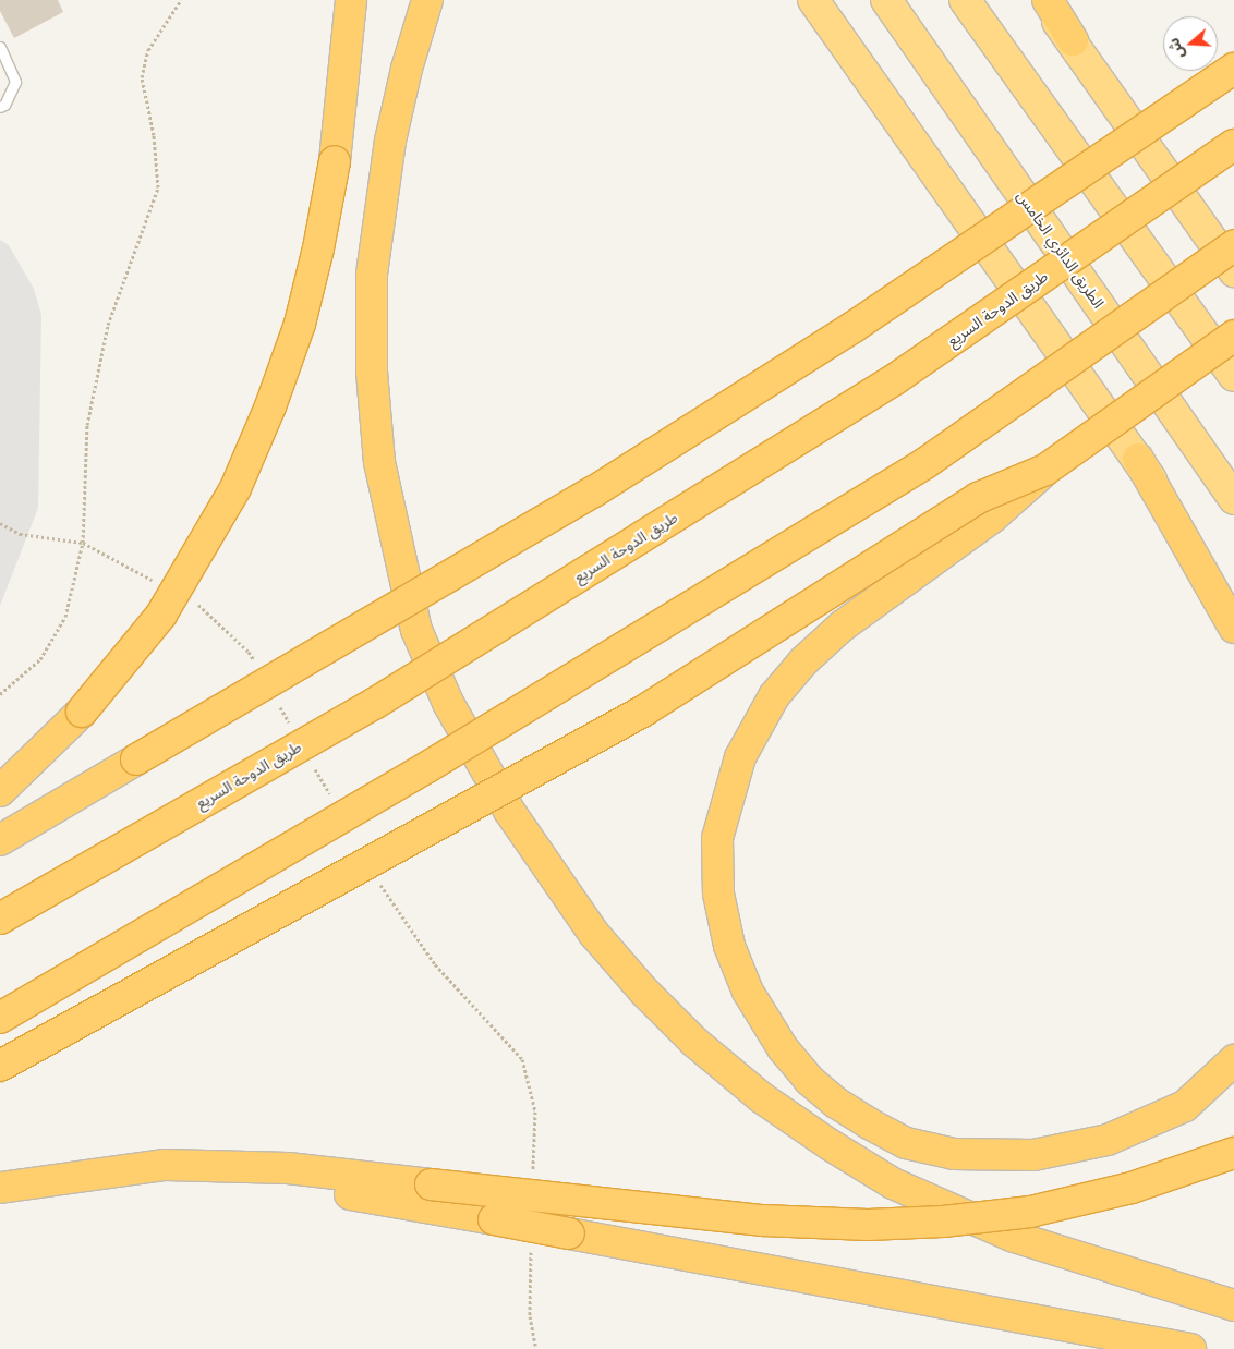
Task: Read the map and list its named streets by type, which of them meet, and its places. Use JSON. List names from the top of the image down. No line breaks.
{"streets":{"highway":["الطريق الدائري الخامس","طريق الدوحة السريع"]},"north":"left"}
